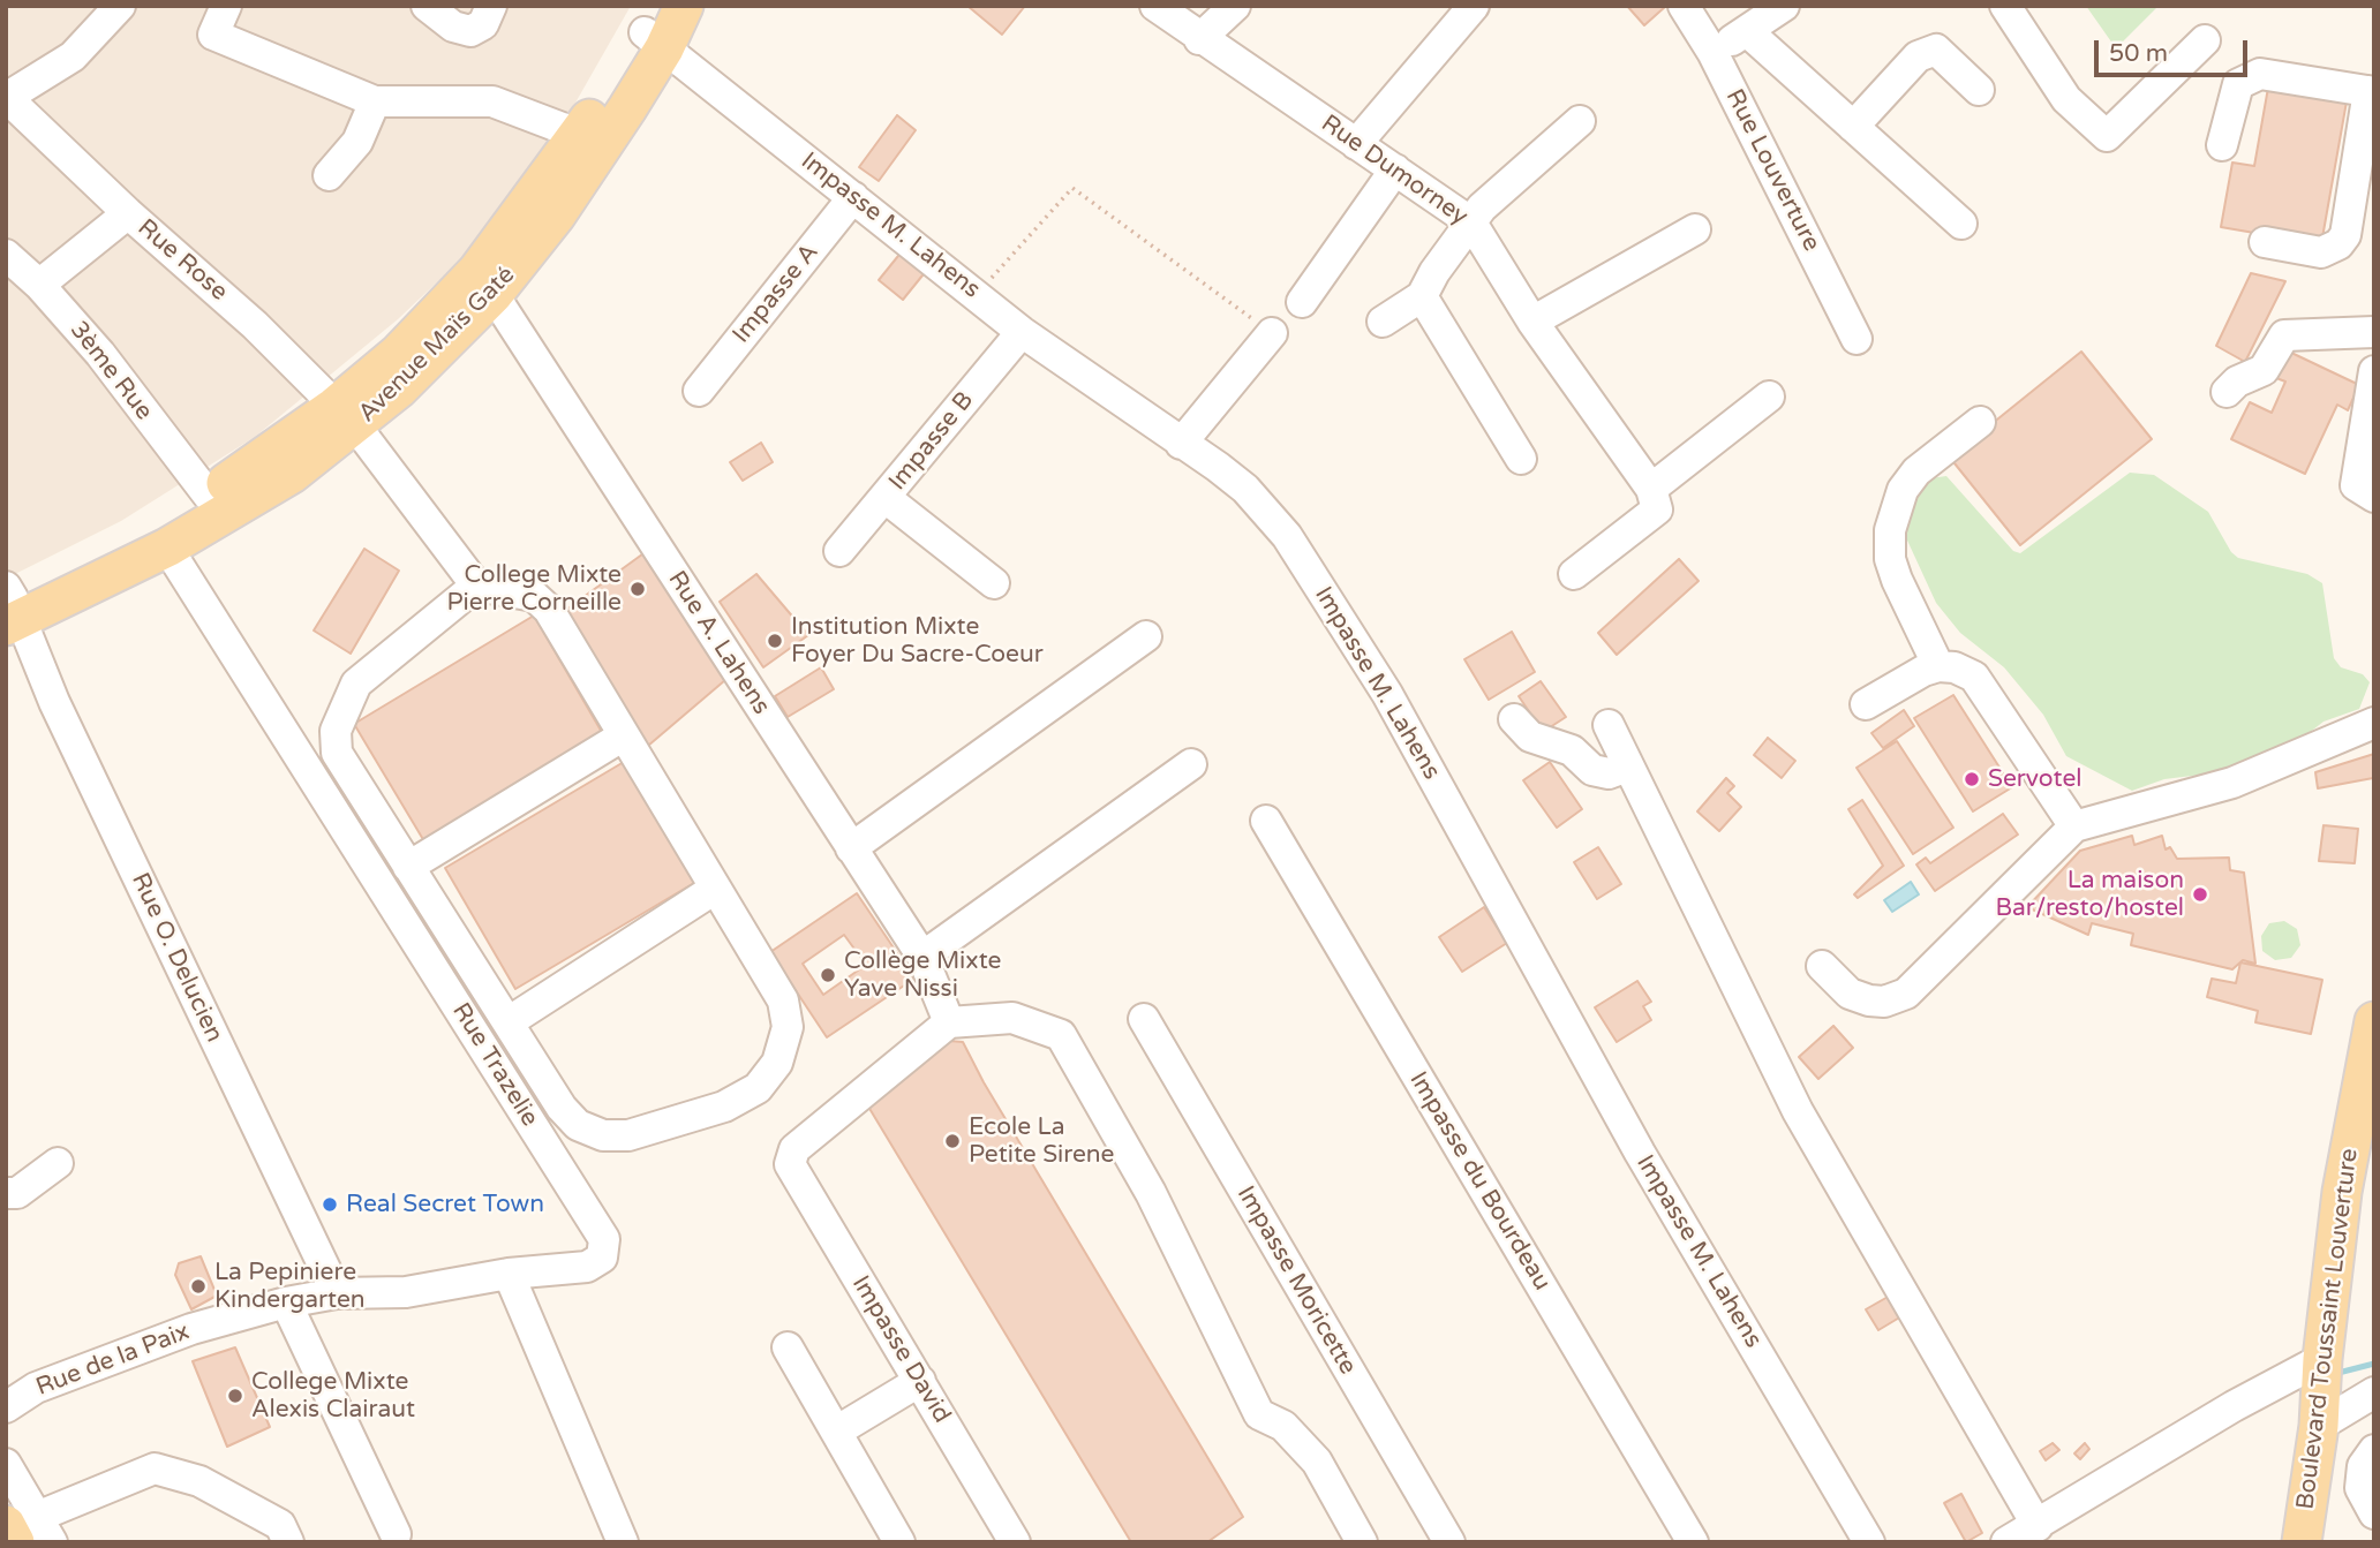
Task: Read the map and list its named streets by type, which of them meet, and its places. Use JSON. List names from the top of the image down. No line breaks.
{"streets":{"main road":["Avenue Maïs Gaté","Boulevard Toussaint Louverture"],"street":["Rue Dumorney","Rue Louverture","Impasse M. Lahens","Rue Rose","Impasse A","3ème Rue","Impasse B","Rue A. Lahens","Rue O. Delucien","Rue Trazelie","Impasse du Bourdeau","Impasse Moricette","Impasse David","Rue de la Paix"]},"crossings":[["Impasse M. Lahens","Impasse A"],["Impasse M. Lahens","Avenue Maïs Gaté"],["Impasse M. Lahens","Impasse B"],["Rue Rose","Avenue Maïs Gaté"],["Avenue Maïs Gaté","3ème Rue"],["Avenue Maïs Gaté","Rue A. Lahens"],["Avenue Maïs Gaté","Rue O. Delucien"],["Avenue Maïs Gaté","Rue Trazelie"],["Rue A. Lahens","Impasse David"],["Rue O. Delucien","Rue de la Paix"],["Rue Trazelie","Rue de la Paix"]],"places":["College Mixte Pierre Corneille","Institution Mixte Foyer Du Sacre-Coeur","Servotel","La maison Bar/resto/hostel","Collège Mixte Yave Nissi","Ecole La Petite Sirene","Real Secret Town","La Pepiniere Kindergarten","College Mixte Alexis Clairaut"],"scale_bar":"50 m"}
